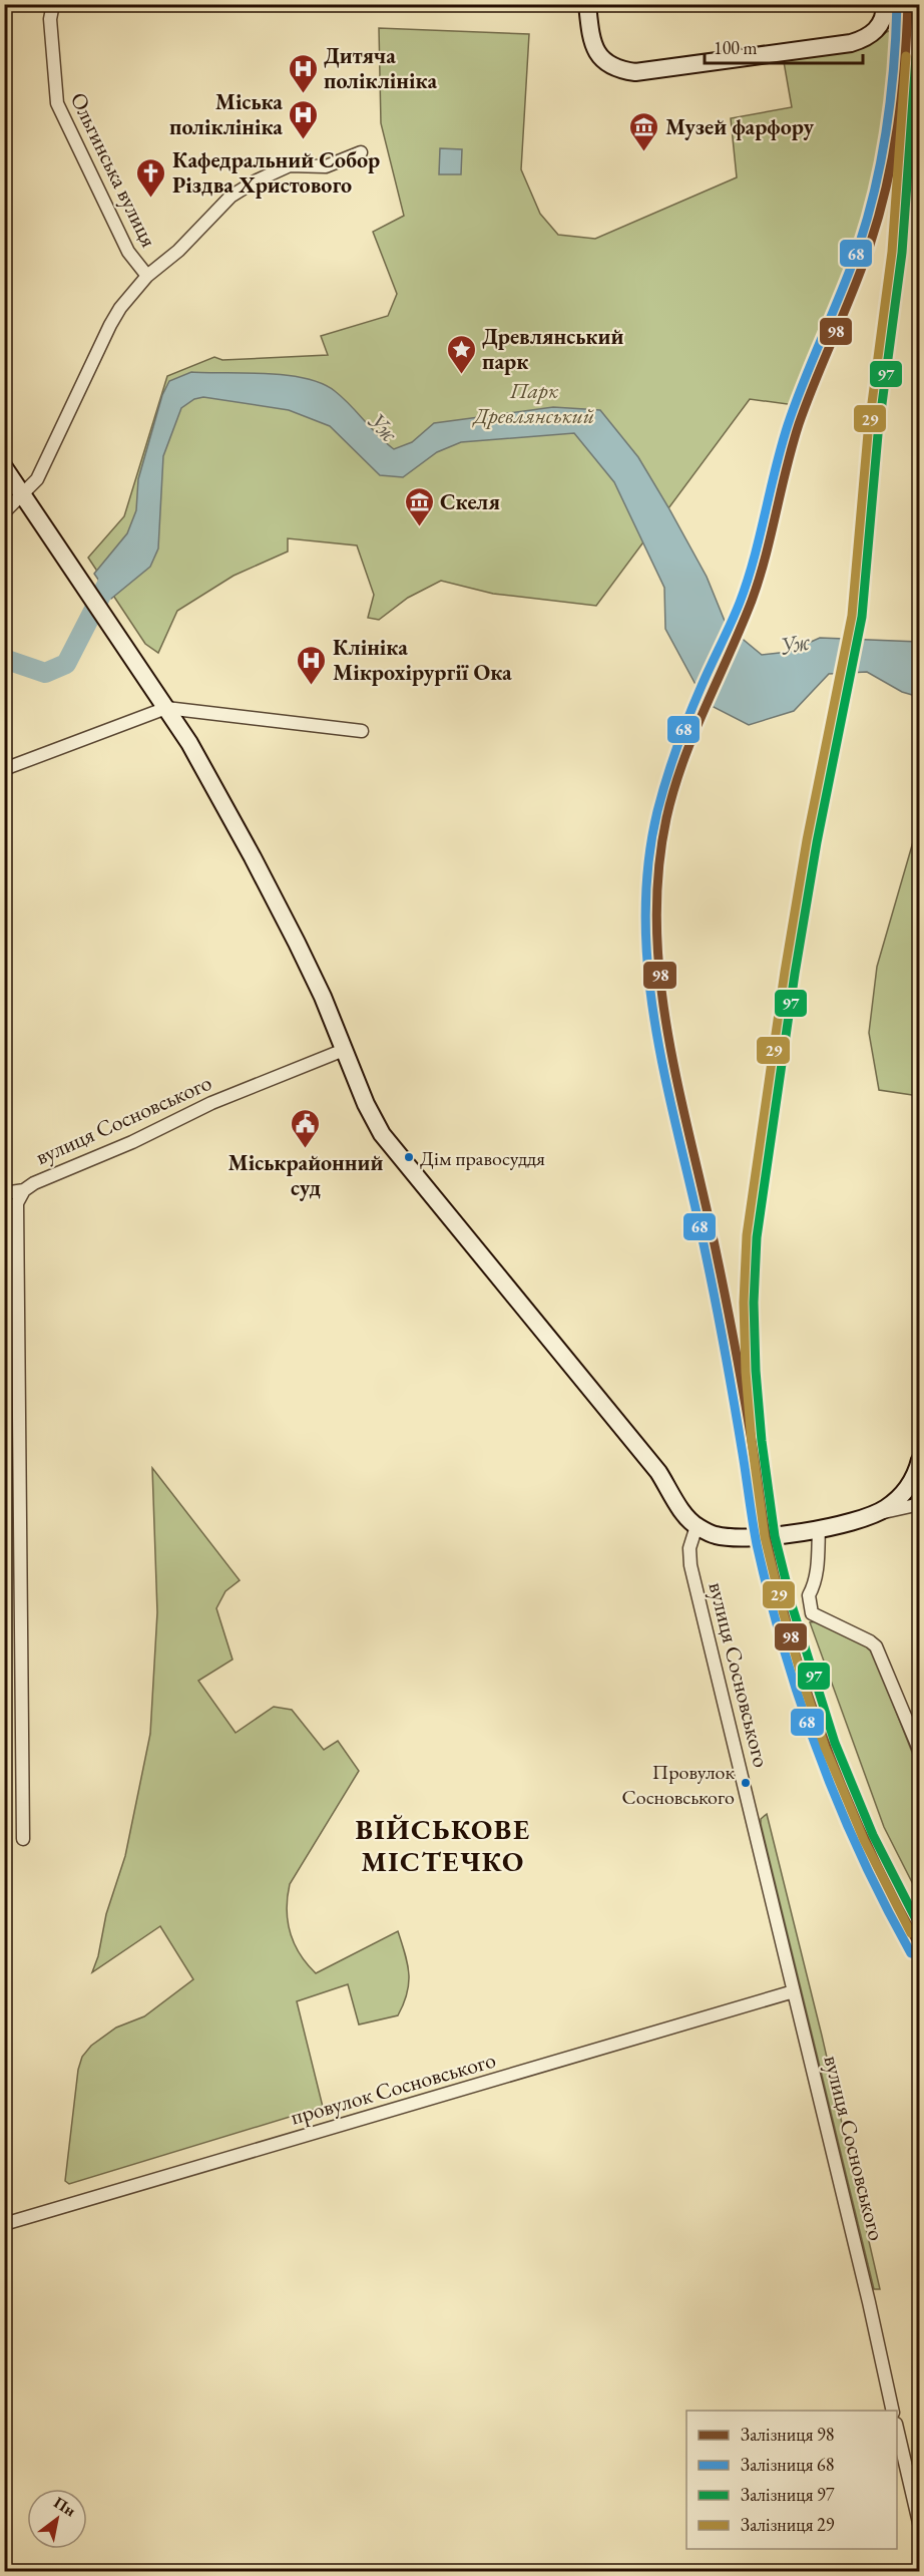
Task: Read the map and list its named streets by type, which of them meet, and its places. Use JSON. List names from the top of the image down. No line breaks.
{"streets":{"street":["Ольгинська вулиця","вулиця Сосновського","провулок Сосновського"]},"crossings":[["вулиця Сосновського","провулок Сосновського"]],"districts":["ВІЙСЬКОВЕ МІСТЕЧКО"],"water":["Уж"],"parks":["Парк Древлянський"],"places":{"hospital":["Дитяча поліклініка","Міська поліклініка","Клініка Мікрохірургії Ока"],"museum":["Музей фарфору","Скеля"],"church":["Кафедральний Собор Різдва Христового"],"place":["Древлянський парк"],"public building":["Міськрайонний суд"],"other":["Дім правосуддя","Провулок Сосновського"]},"lines":["rail line 98","rail line 68","rail line 29","rail line 97"],"legend":["Залізниця 98","Залізниця 68","Залізниця 97","Залізниця 29"],"scale_bar":"100 m","north":"top right"}
